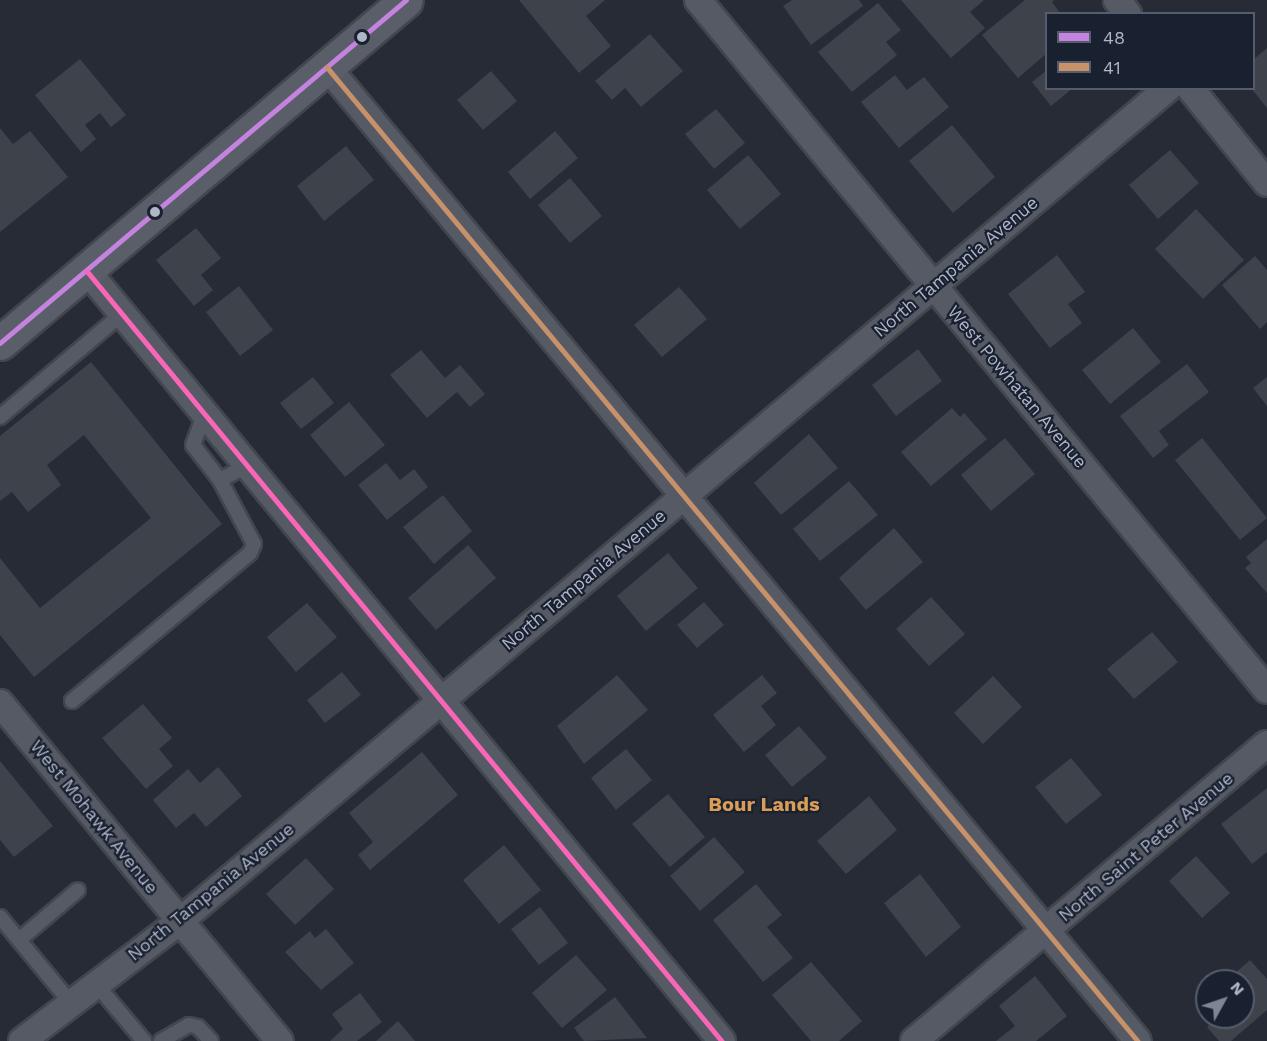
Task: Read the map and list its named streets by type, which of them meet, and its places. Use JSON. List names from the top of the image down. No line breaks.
{"streets":{"street":["North Tampania Avenue","West Powhatan Avenue","West Mohawk Avenue","North Saint Peter Avenue"]},"crossings":[["North Tampania Avenue","West Powhatan Avenue"],["North Tampania Avenue","West Mohawk Avenue"]],"districts":["Bour Lands"],"lines":["transit line 48","transit line 41"],"legend":["48","41"],"north":"top right"}
